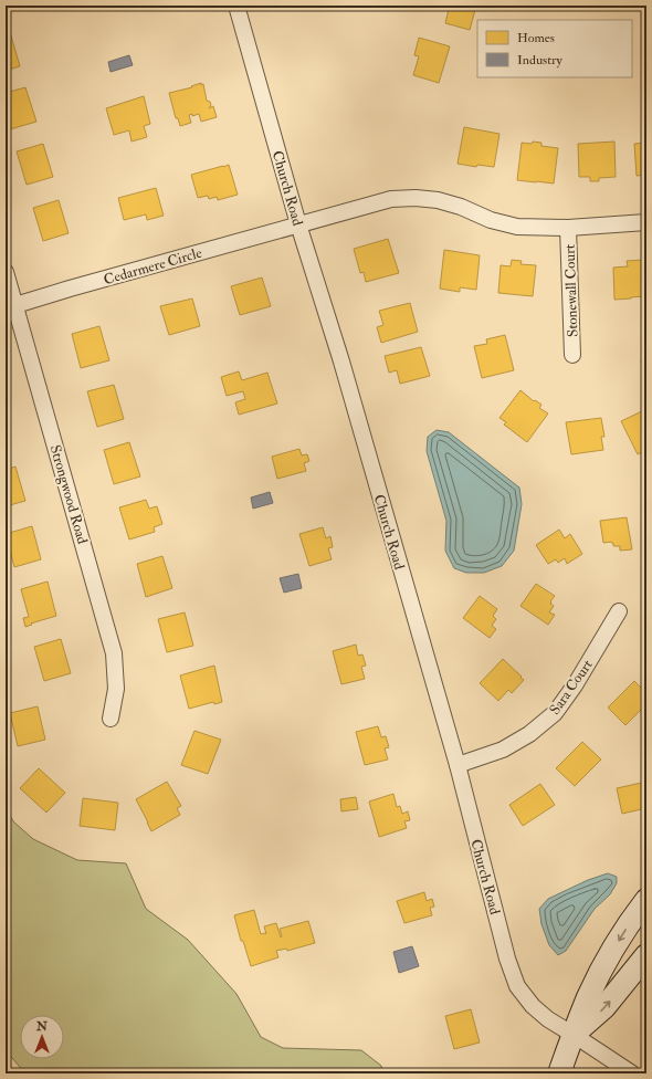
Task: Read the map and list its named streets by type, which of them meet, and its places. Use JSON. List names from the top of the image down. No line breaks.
{"streets":{"street":["Church Road","Cedarmere Circle","Stonewall Court","Strongwood Road","Sara Court"]},"crossings":[["Church Road","Cedarmere Circle"],["Church Road","Sara Court"],["Cedarmere Circle","Stonewall Court"],["Cedarmere Circle","Strongwood Road"]],"legend":["Homes","Industry"],"north":"top"}
